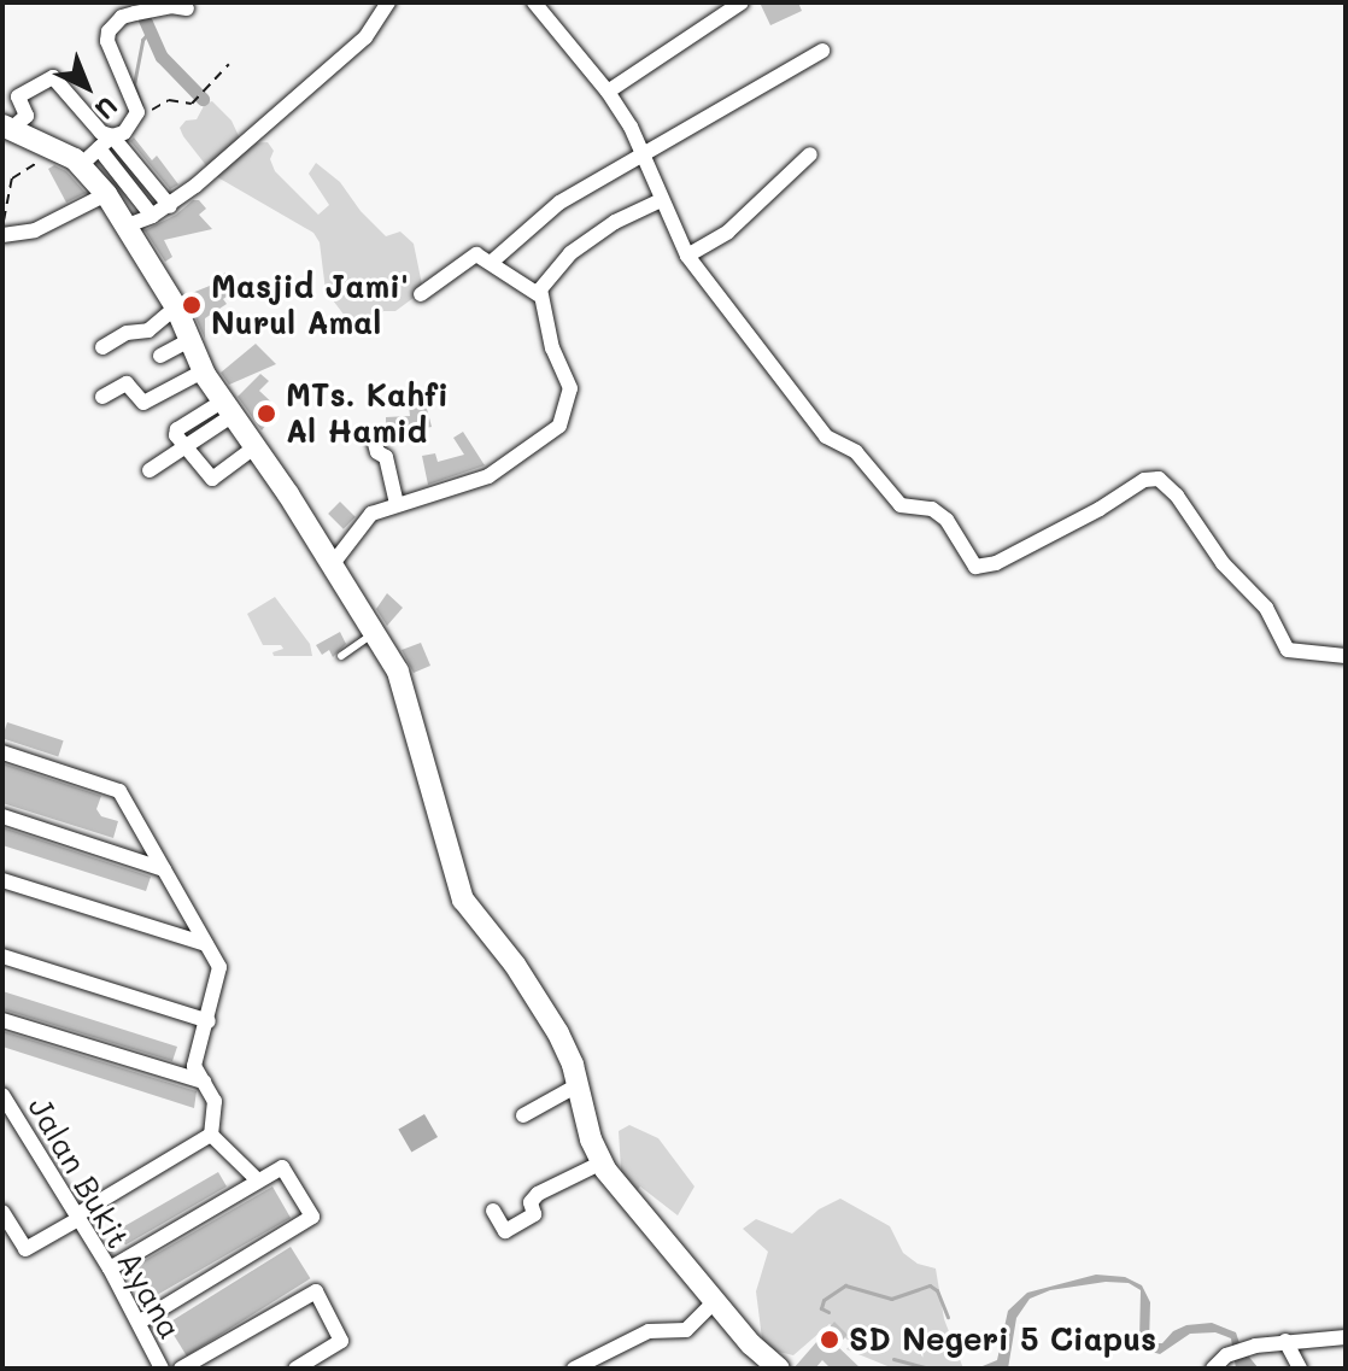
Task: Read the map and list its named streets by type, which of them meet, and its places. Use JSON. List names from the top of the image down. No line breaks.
{"streets":{"street":["Jalan Bukit Ayana"]},"places":["Masjid Jami' Nurul Amal","MTs. Kahfi Al Hamid","SD Negeri 5 Ciapus"],"north":"bottom right"}
